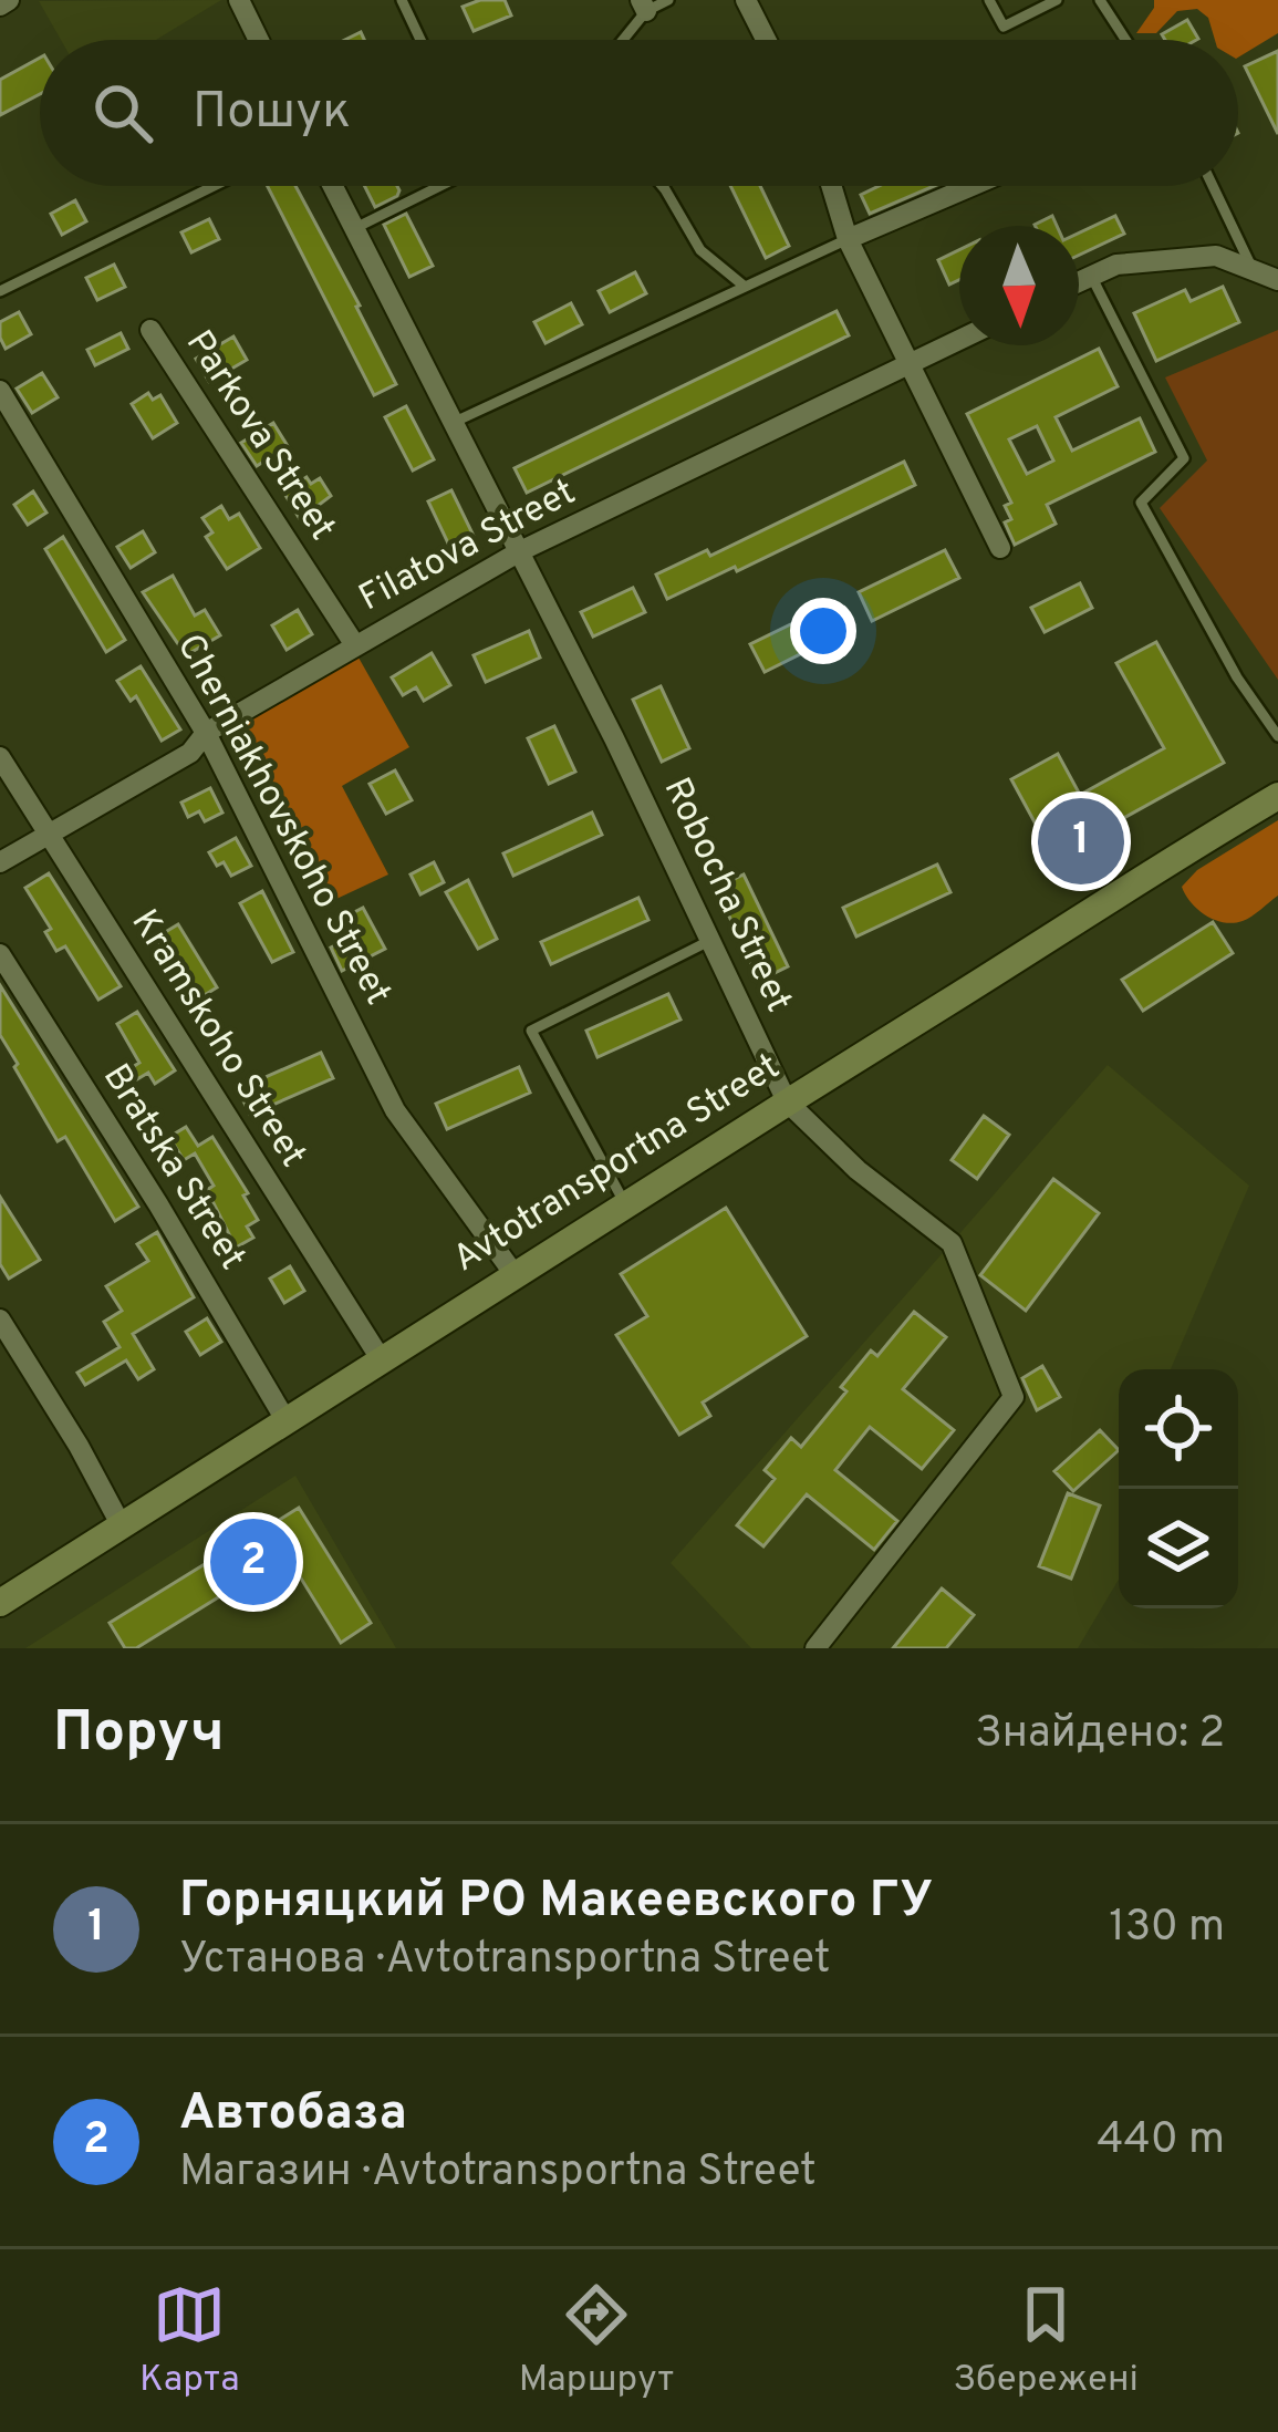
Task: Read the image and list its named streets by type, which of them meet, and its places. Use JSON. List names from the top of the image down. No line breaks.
{"streets":{"main road":["Avtotransportna Street"],"street":["Parkova Street","Filatova Street","Cherniakhovskoho Street","Robocha Street","Kramskoho Street","Bratska Street"]},"crossings":[["Parkova Street","Filatova Street"],["Filatova Street","Cherniakhovskoho Street"],["Filatova Street","Robocha Street"],["Filatova Street","Kramskoho Street"],["Cherniakhovskoho Street","Avtotransportna Street"],["Robocha Street","Avtotransportna Street"],["Kramskoho Street","Avtotransportna Street"],["Avtotransportna Street","Bratska Street"]],"north":"bottom","page":{"search":"Пошук","pins":["1","2"],"heading":["Поруч","Знайдено: 2"],"list":[{"mark":"1","name":"Горняцкий РО Макеевского ГУ","note":"Установа · Avtotransportna Street","value":"130 m"},{"mark":"2","name":"Автобаза","note":"Магазин · Avtotransportna Street","value":"440 m"}],"nav":["Карта","Маршрут","Збережені"]}}
